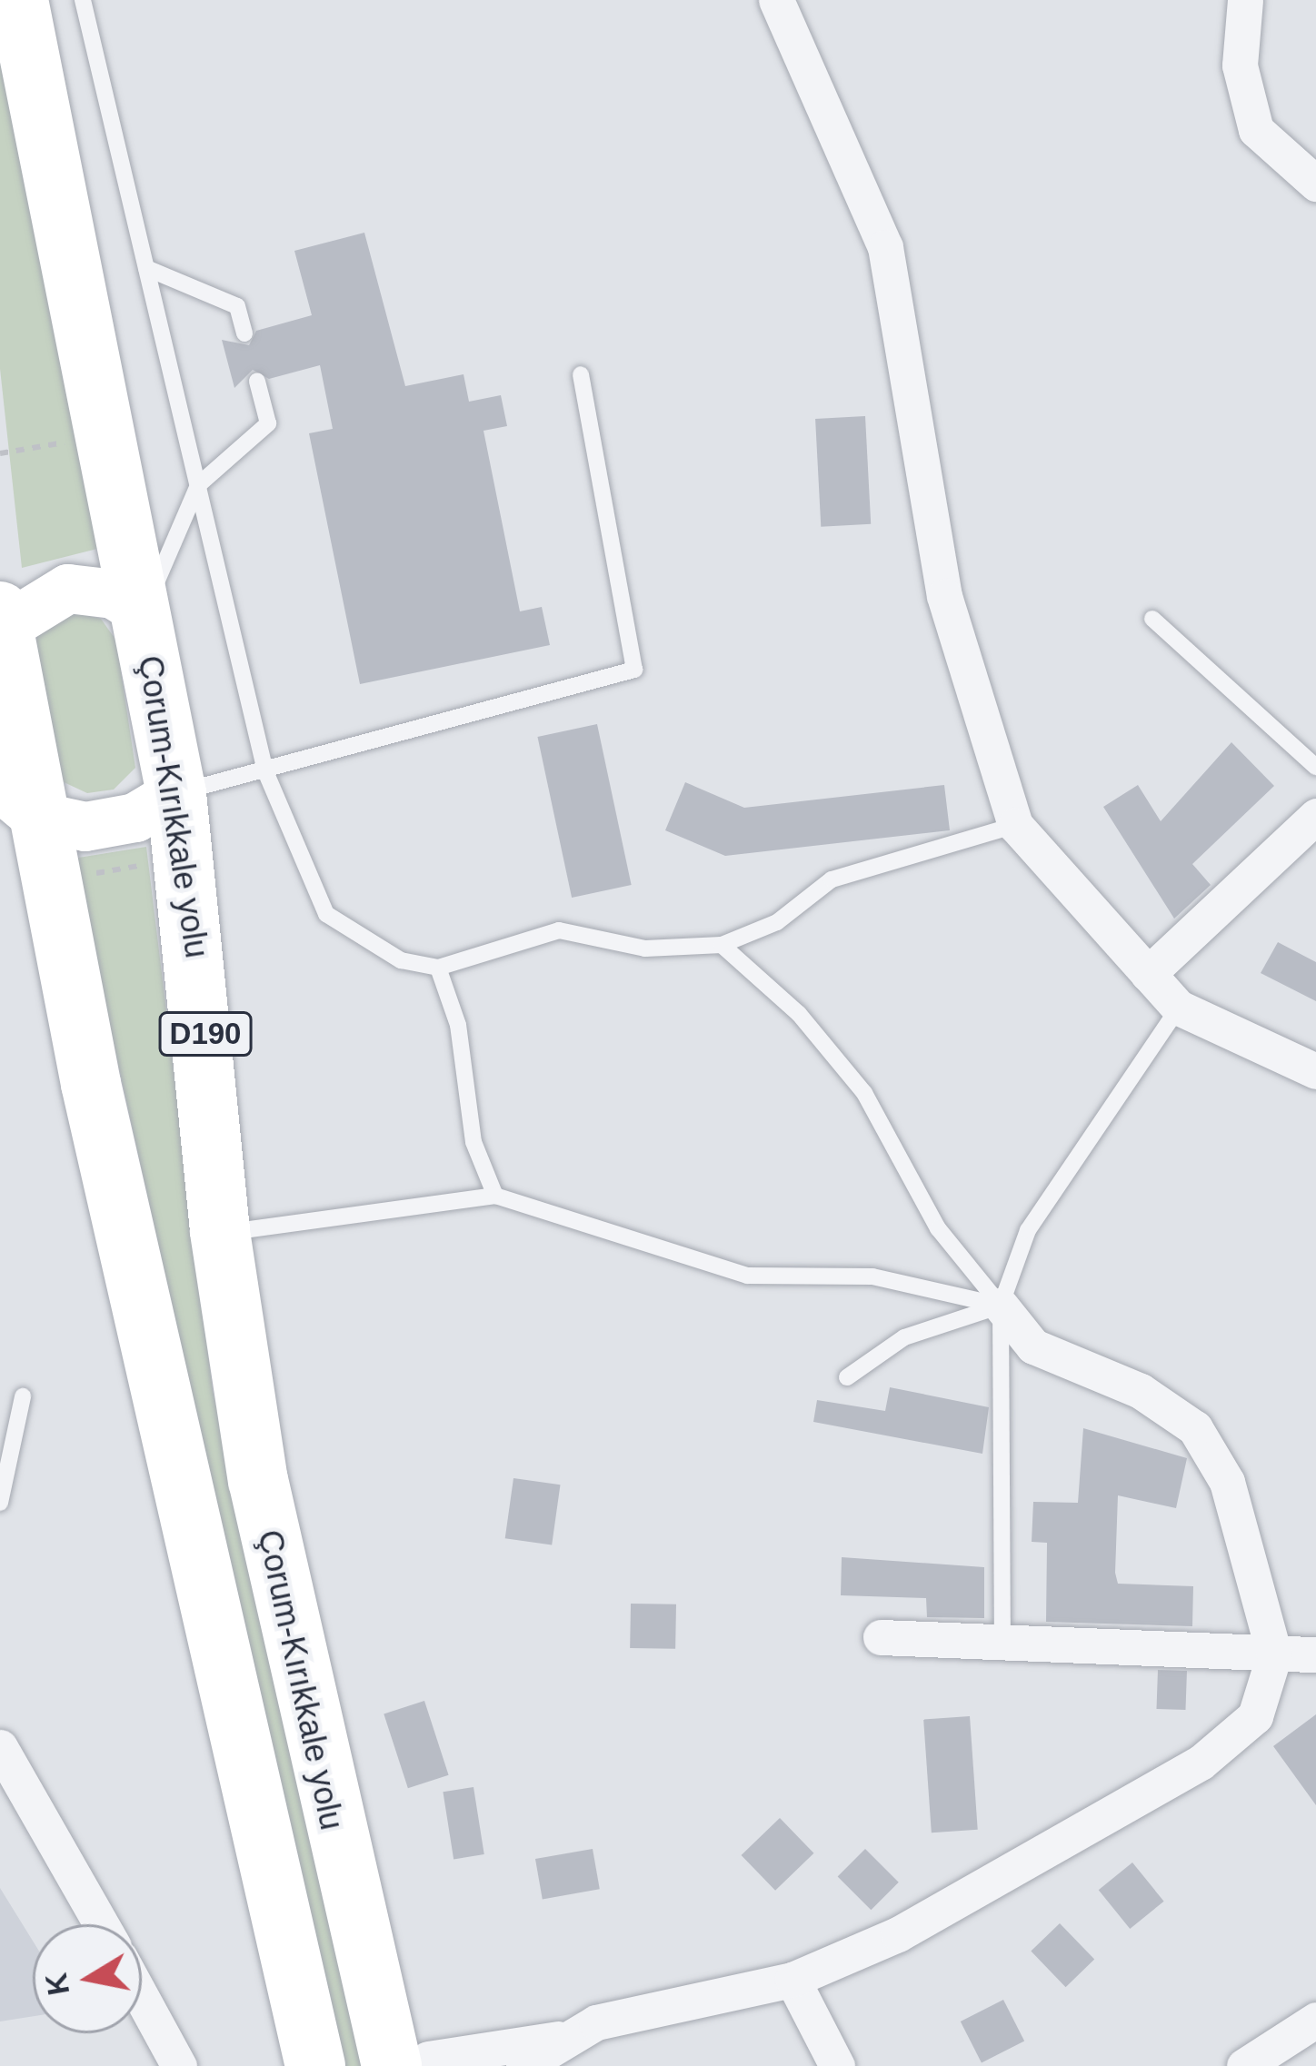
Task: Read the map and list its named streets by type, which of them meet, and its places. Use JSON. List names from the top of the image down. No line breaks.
{"streets":{"highway":["Çorum-Kırıkkale yolu","D190"]},"north":"left"}
